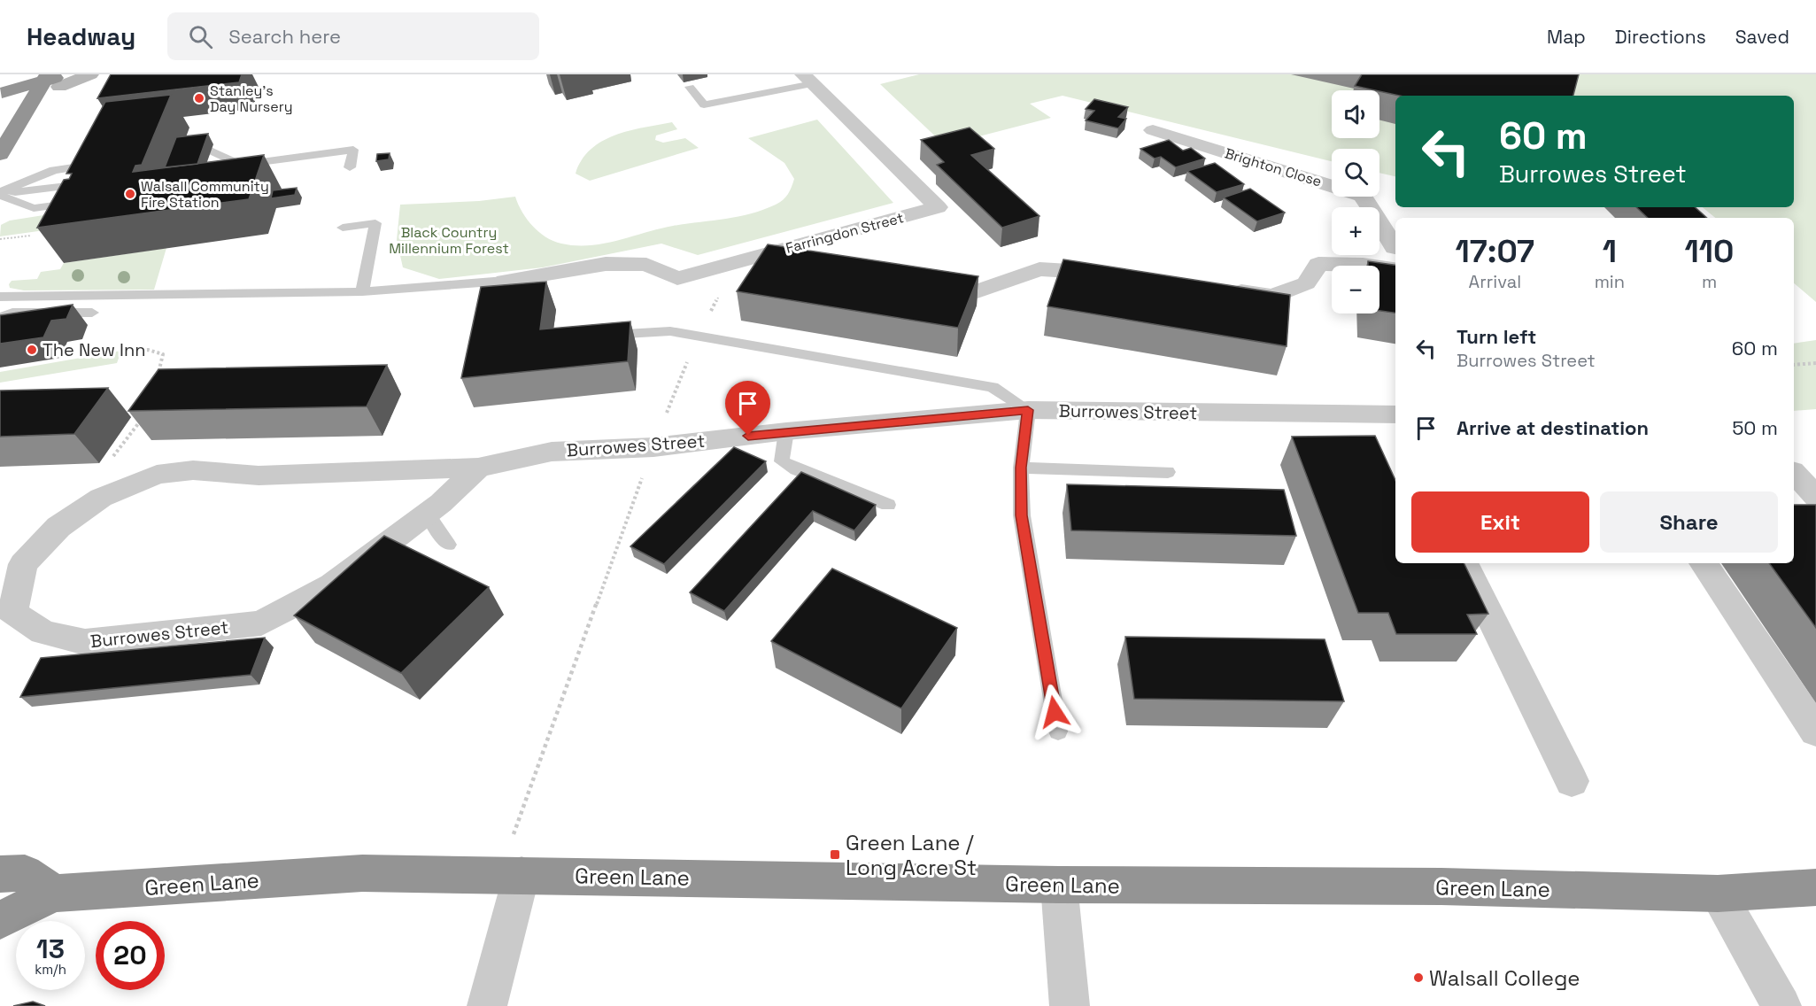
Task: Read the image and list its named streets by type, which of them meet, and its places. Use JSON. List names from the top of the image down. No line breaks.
{"streets":{"highway":["Green Lane"],"street":["Brighton Close","Farringdon Street","Burrowes Street"]},"parks":["Black Country Millennium Forest"],"places":{"other":["Stanley's Day Nursery","Walsall Community Fire Station","The New Inn","Walsall College"],"transit":["Green Lane / Long Acre St"]},"page":{"header":"Headway","search":"Search here","nav":["Map","Directions","Saved"],"map_buttons":["+","−"],"turn":["60 m","Burrowes Street"],"eta":["17:07","Arrival","1","min","110","m"],"list":[{"name":"Turn left","note":"Burrowes Street","value":"60 m"},{"name":"Arrive at destination","value":"50 m"}],"buttons":["Exit","Share"],"speed":"13 km/h","limit":"20"}}
